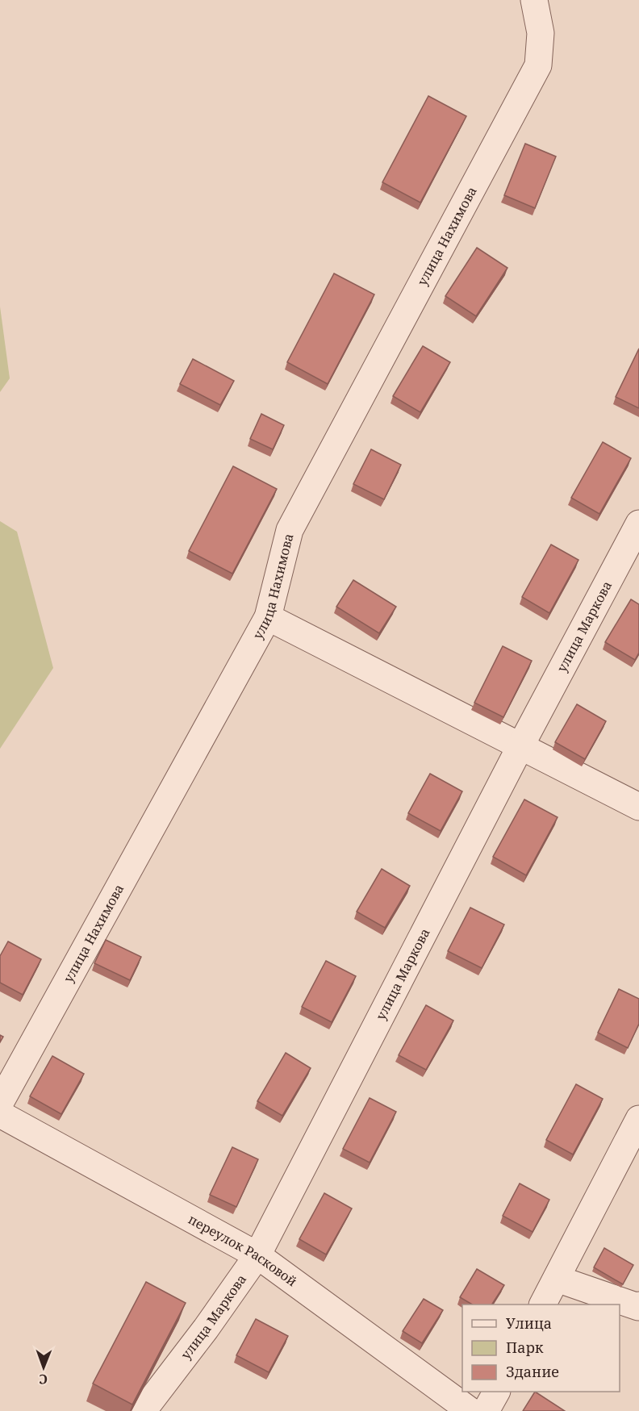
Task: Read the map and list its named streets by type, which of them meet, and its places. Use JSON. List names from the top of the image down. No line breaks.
{"streets":{"street":["улица Нахимова","улица Маркова","переулок Расковой"]},"crossings":[["улица Маркова","переулок Расковой"]],"legend":["Улица","Парк","Здание"],"north":"bottom"}
